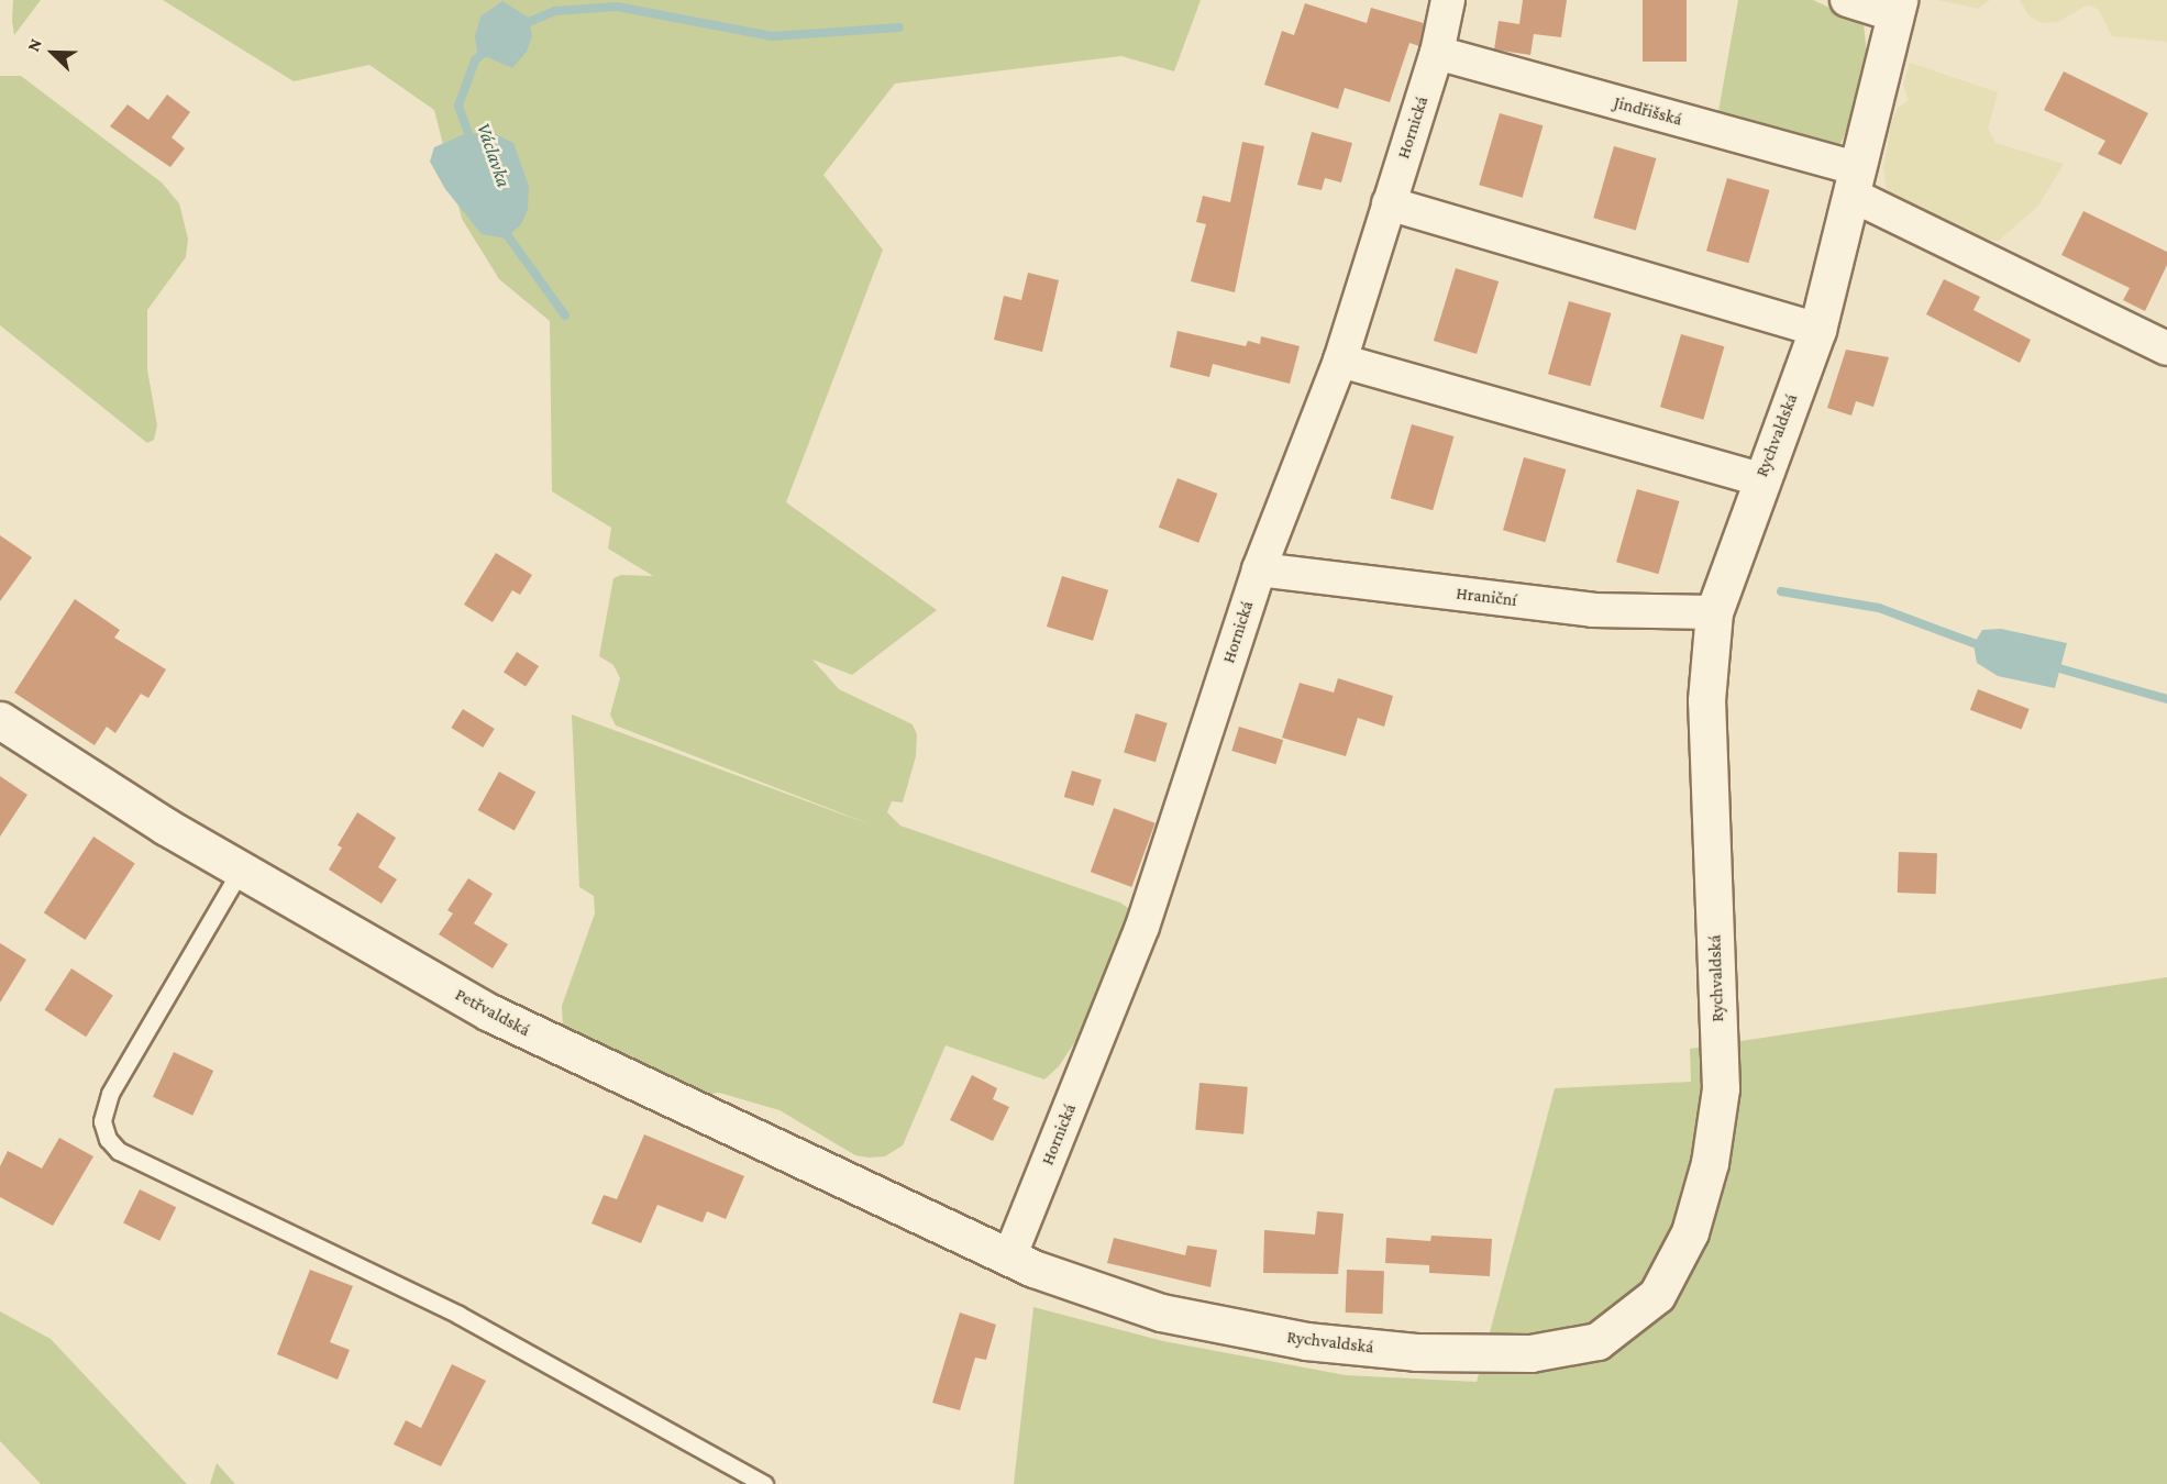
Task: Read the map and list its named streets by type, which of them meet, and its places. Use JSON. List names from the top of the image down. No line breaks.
{"streets":{"street":["Jindřišská","Hornická","Rychvaldská","Hraniční","Petřvaldská"]},"crossings":[["Jindřišská","Hornická"],["Jindřišská","Rychvaldská"],["Hornická","Rychvaldská"],["Hornická","Hraniční"],["Hornická","Petřvaldská"],["Rychvaldská","Hraniční"],["Rychvaldská","Petřvaldská"]],"water":["Václavka"],"north":"top left"}
